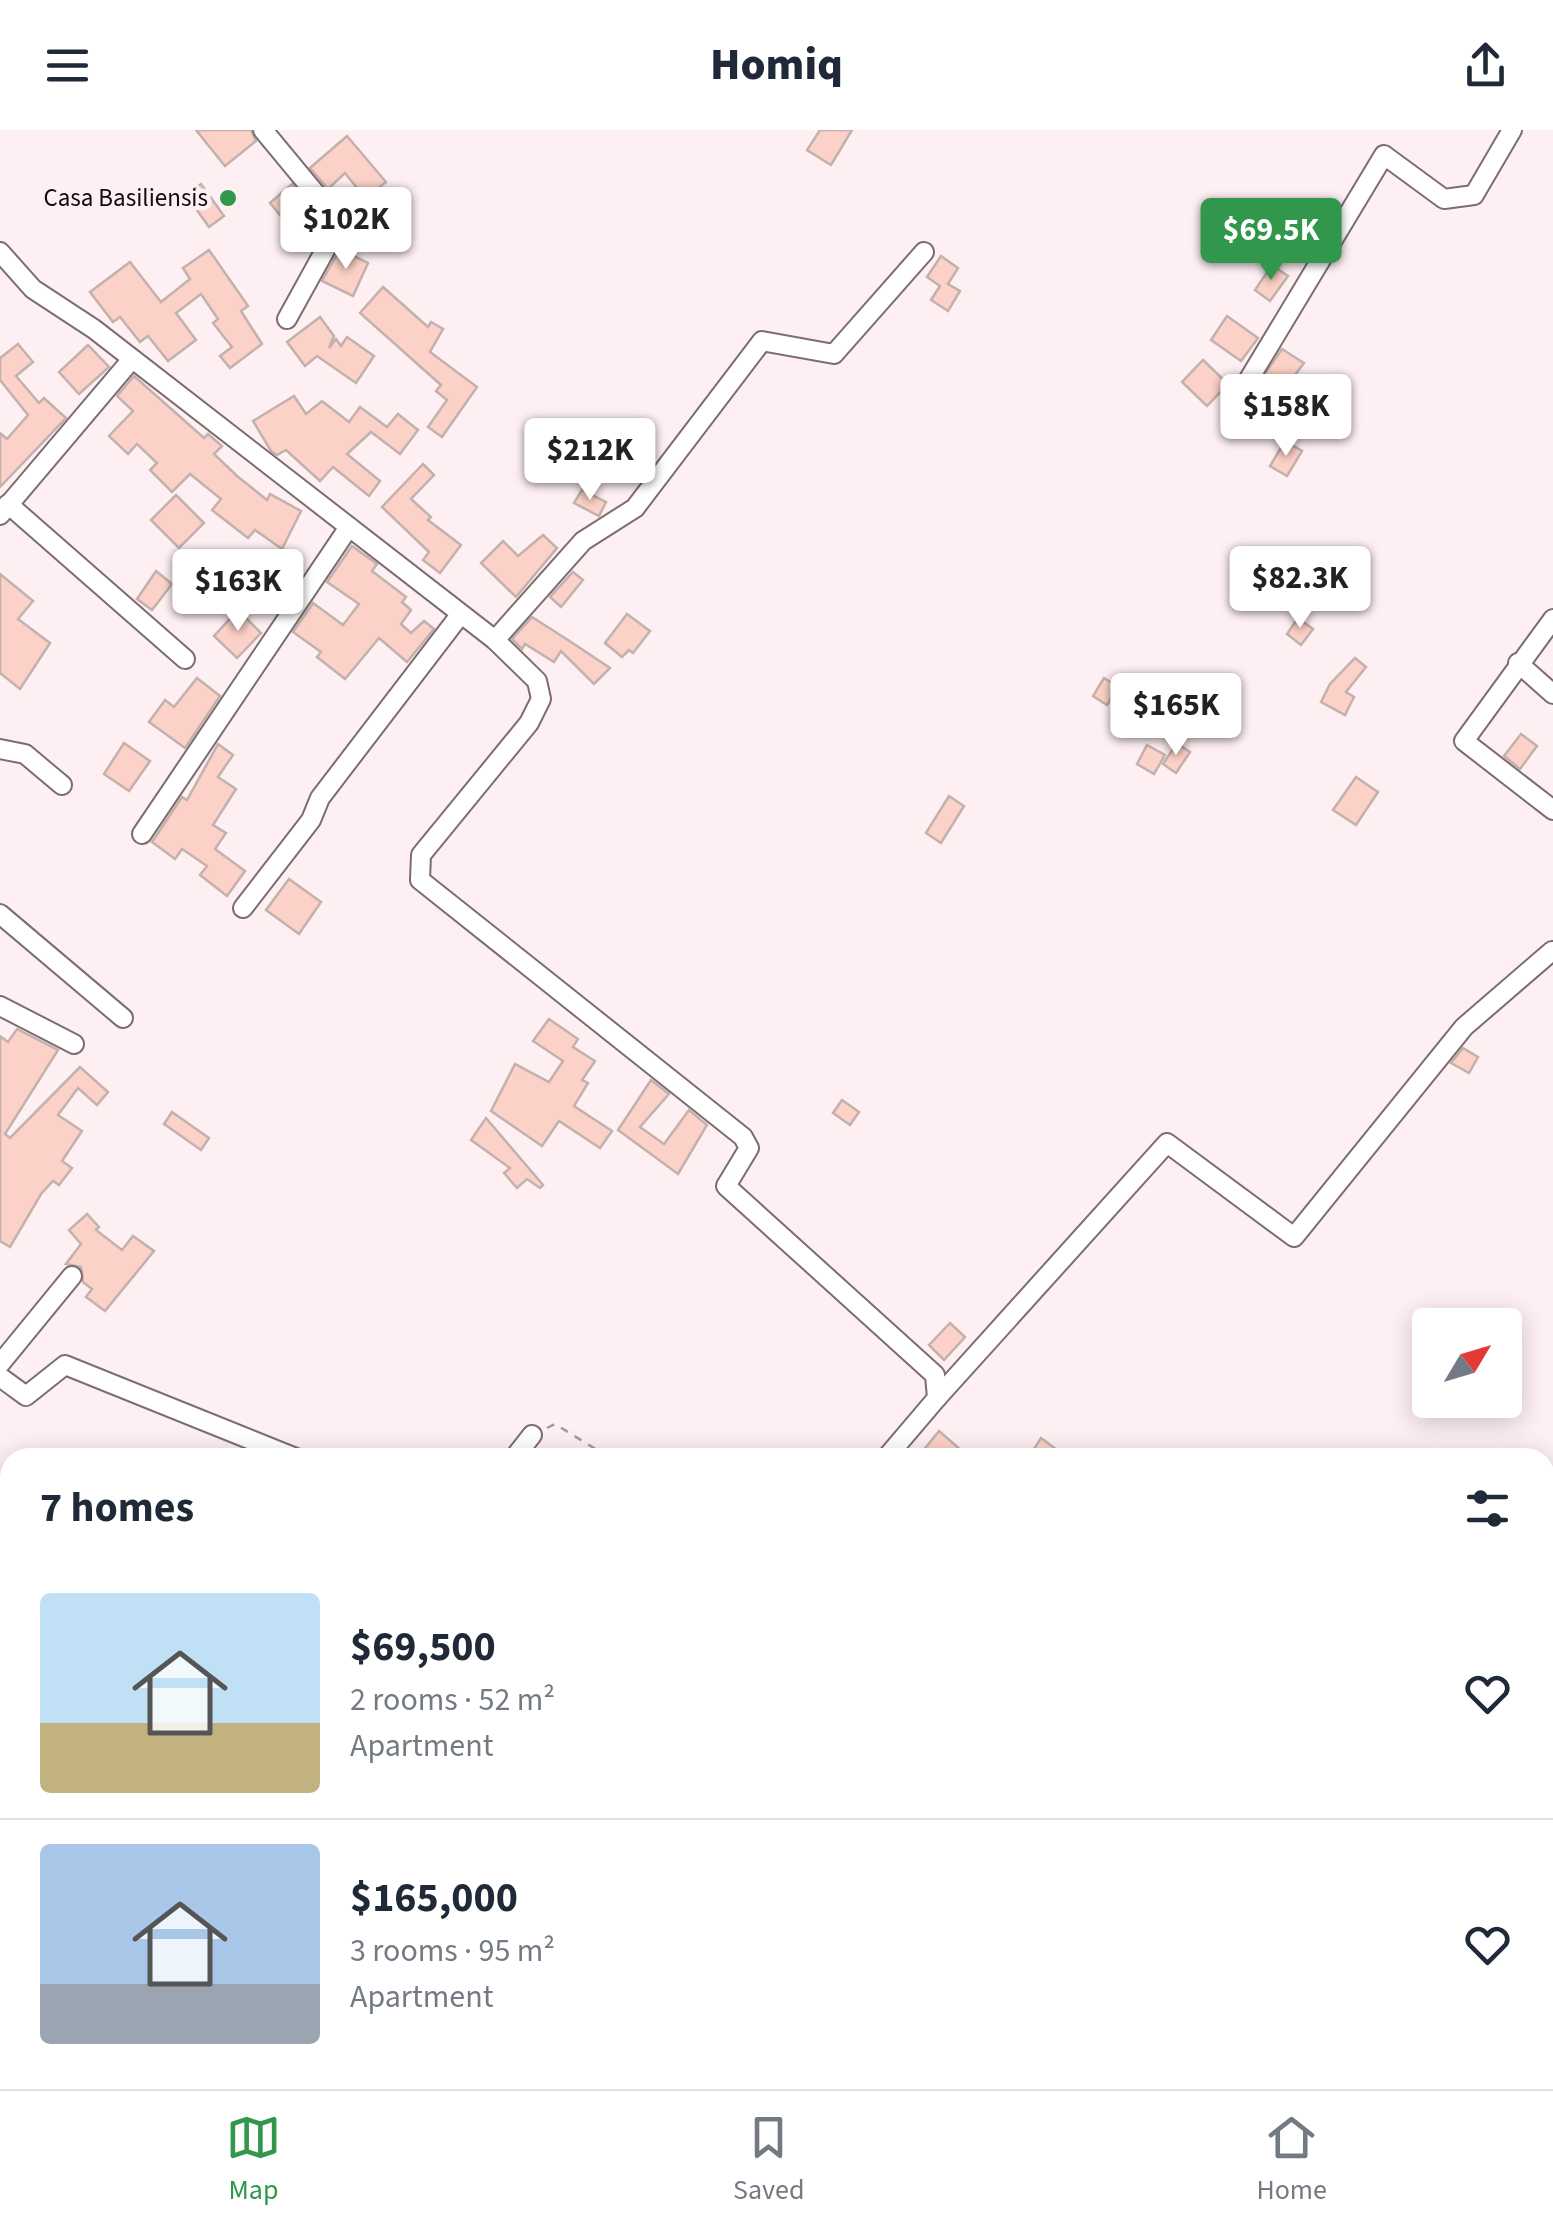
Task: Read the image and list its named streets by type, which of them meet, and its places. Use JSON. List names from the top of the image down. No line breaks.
{"places":["Casa Basiliensis"],"north":"top right","page":{"header":"Homiq","price":["$102K","$69.5K","$158K","$212K","$82.3K","$163K","$165K"],"heading":"7 homes","list":[{"name":"$69,500","note":"2 rooms · 52 m² · Apartment"},{"name":"$165,000","note":"3 rooms · 95 m² · Apartment"}],"tabs":["Map","Saved","Home"]}}
